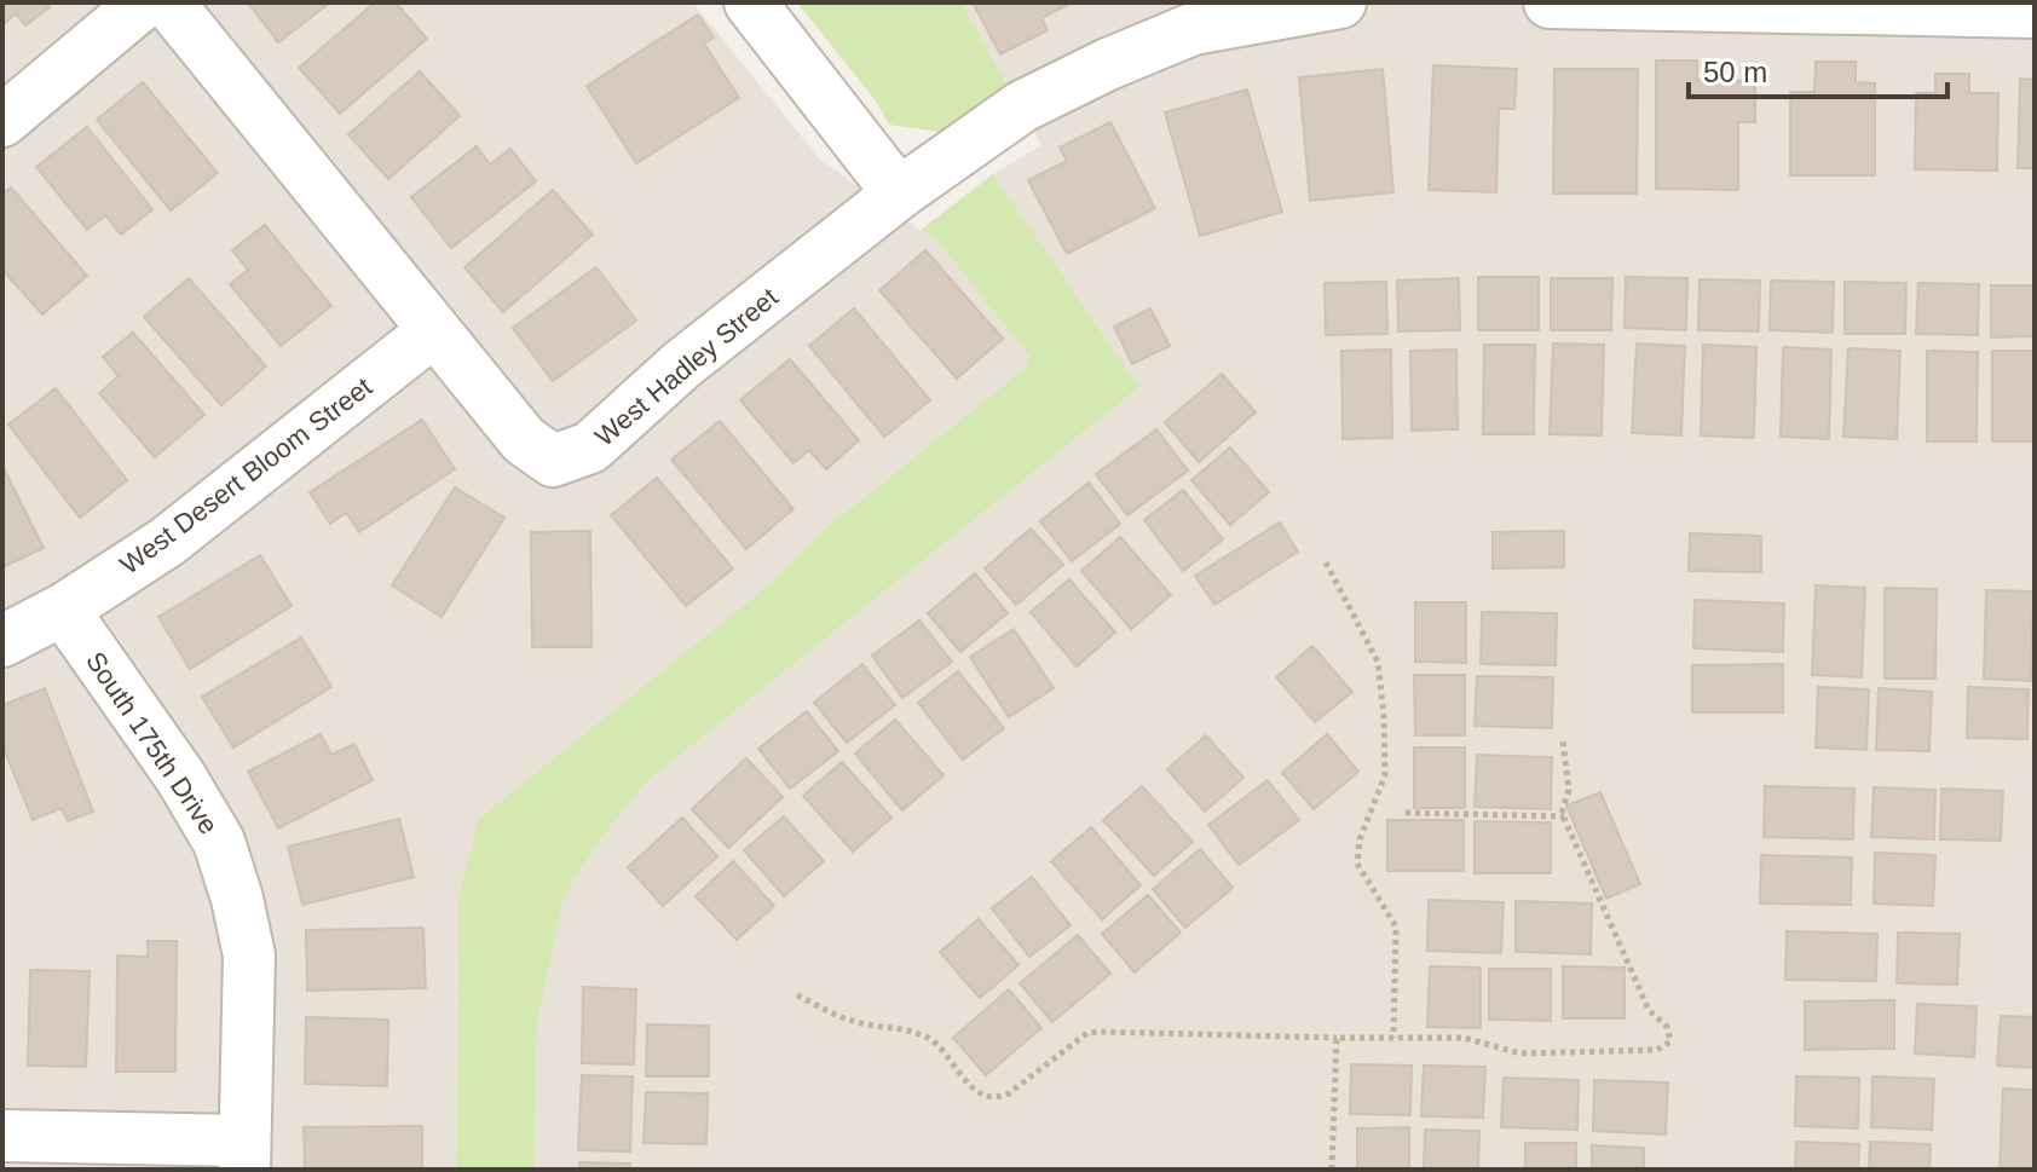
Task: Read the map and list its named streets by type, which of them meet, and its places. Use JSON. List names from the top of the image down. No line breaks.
{"streets":{"street":["West Hadley Street","West Desert Bloom Street","South 175th Drive"]},"crossings":[["West Hadley Street","West Desert Bloom Street"],["West Desert Bloom Street","South 175th Drive"]],"scale_bar":"50 m"}
